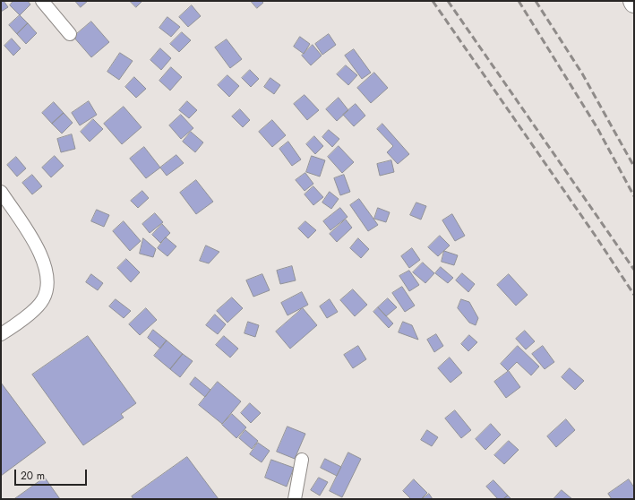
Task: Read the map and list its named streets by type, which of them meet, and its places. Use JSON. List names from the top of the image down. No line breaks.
{"scale_bar":"20 m"}
